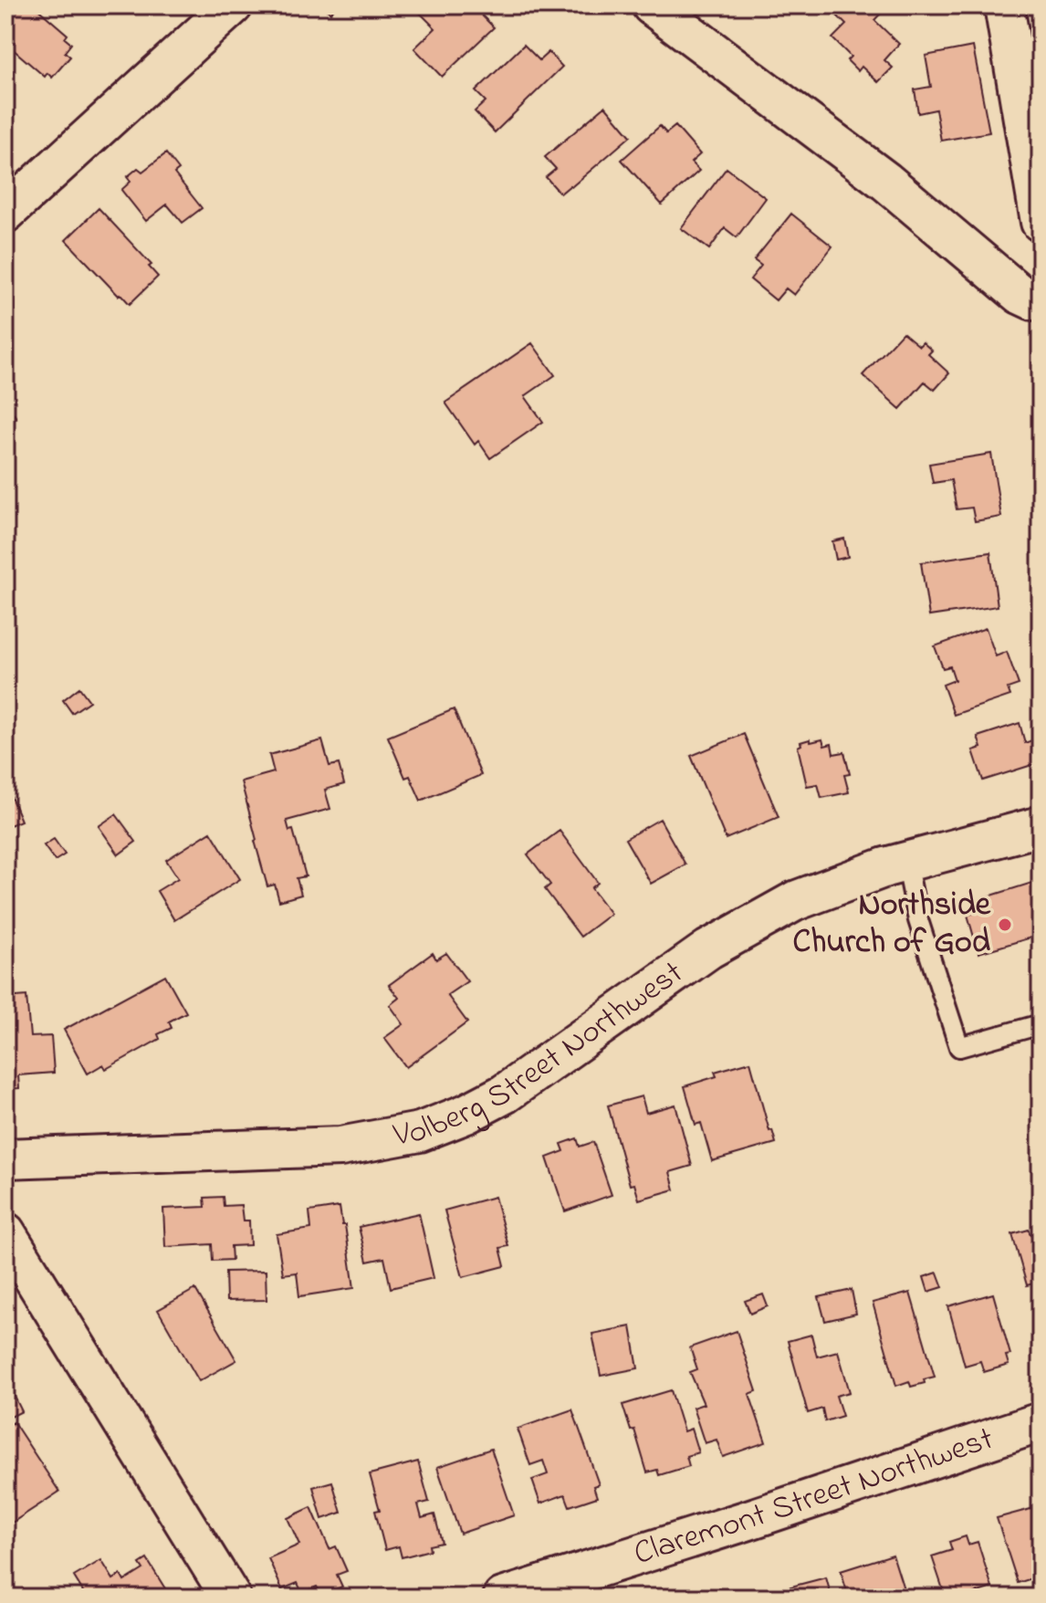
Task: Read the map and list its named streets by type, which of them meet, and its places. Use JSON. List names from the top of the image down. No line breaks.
{"streets":{"street":["Volberg Street Northwest","Claremont Street Northwest"]},"places":["Northside Church of God"]}
